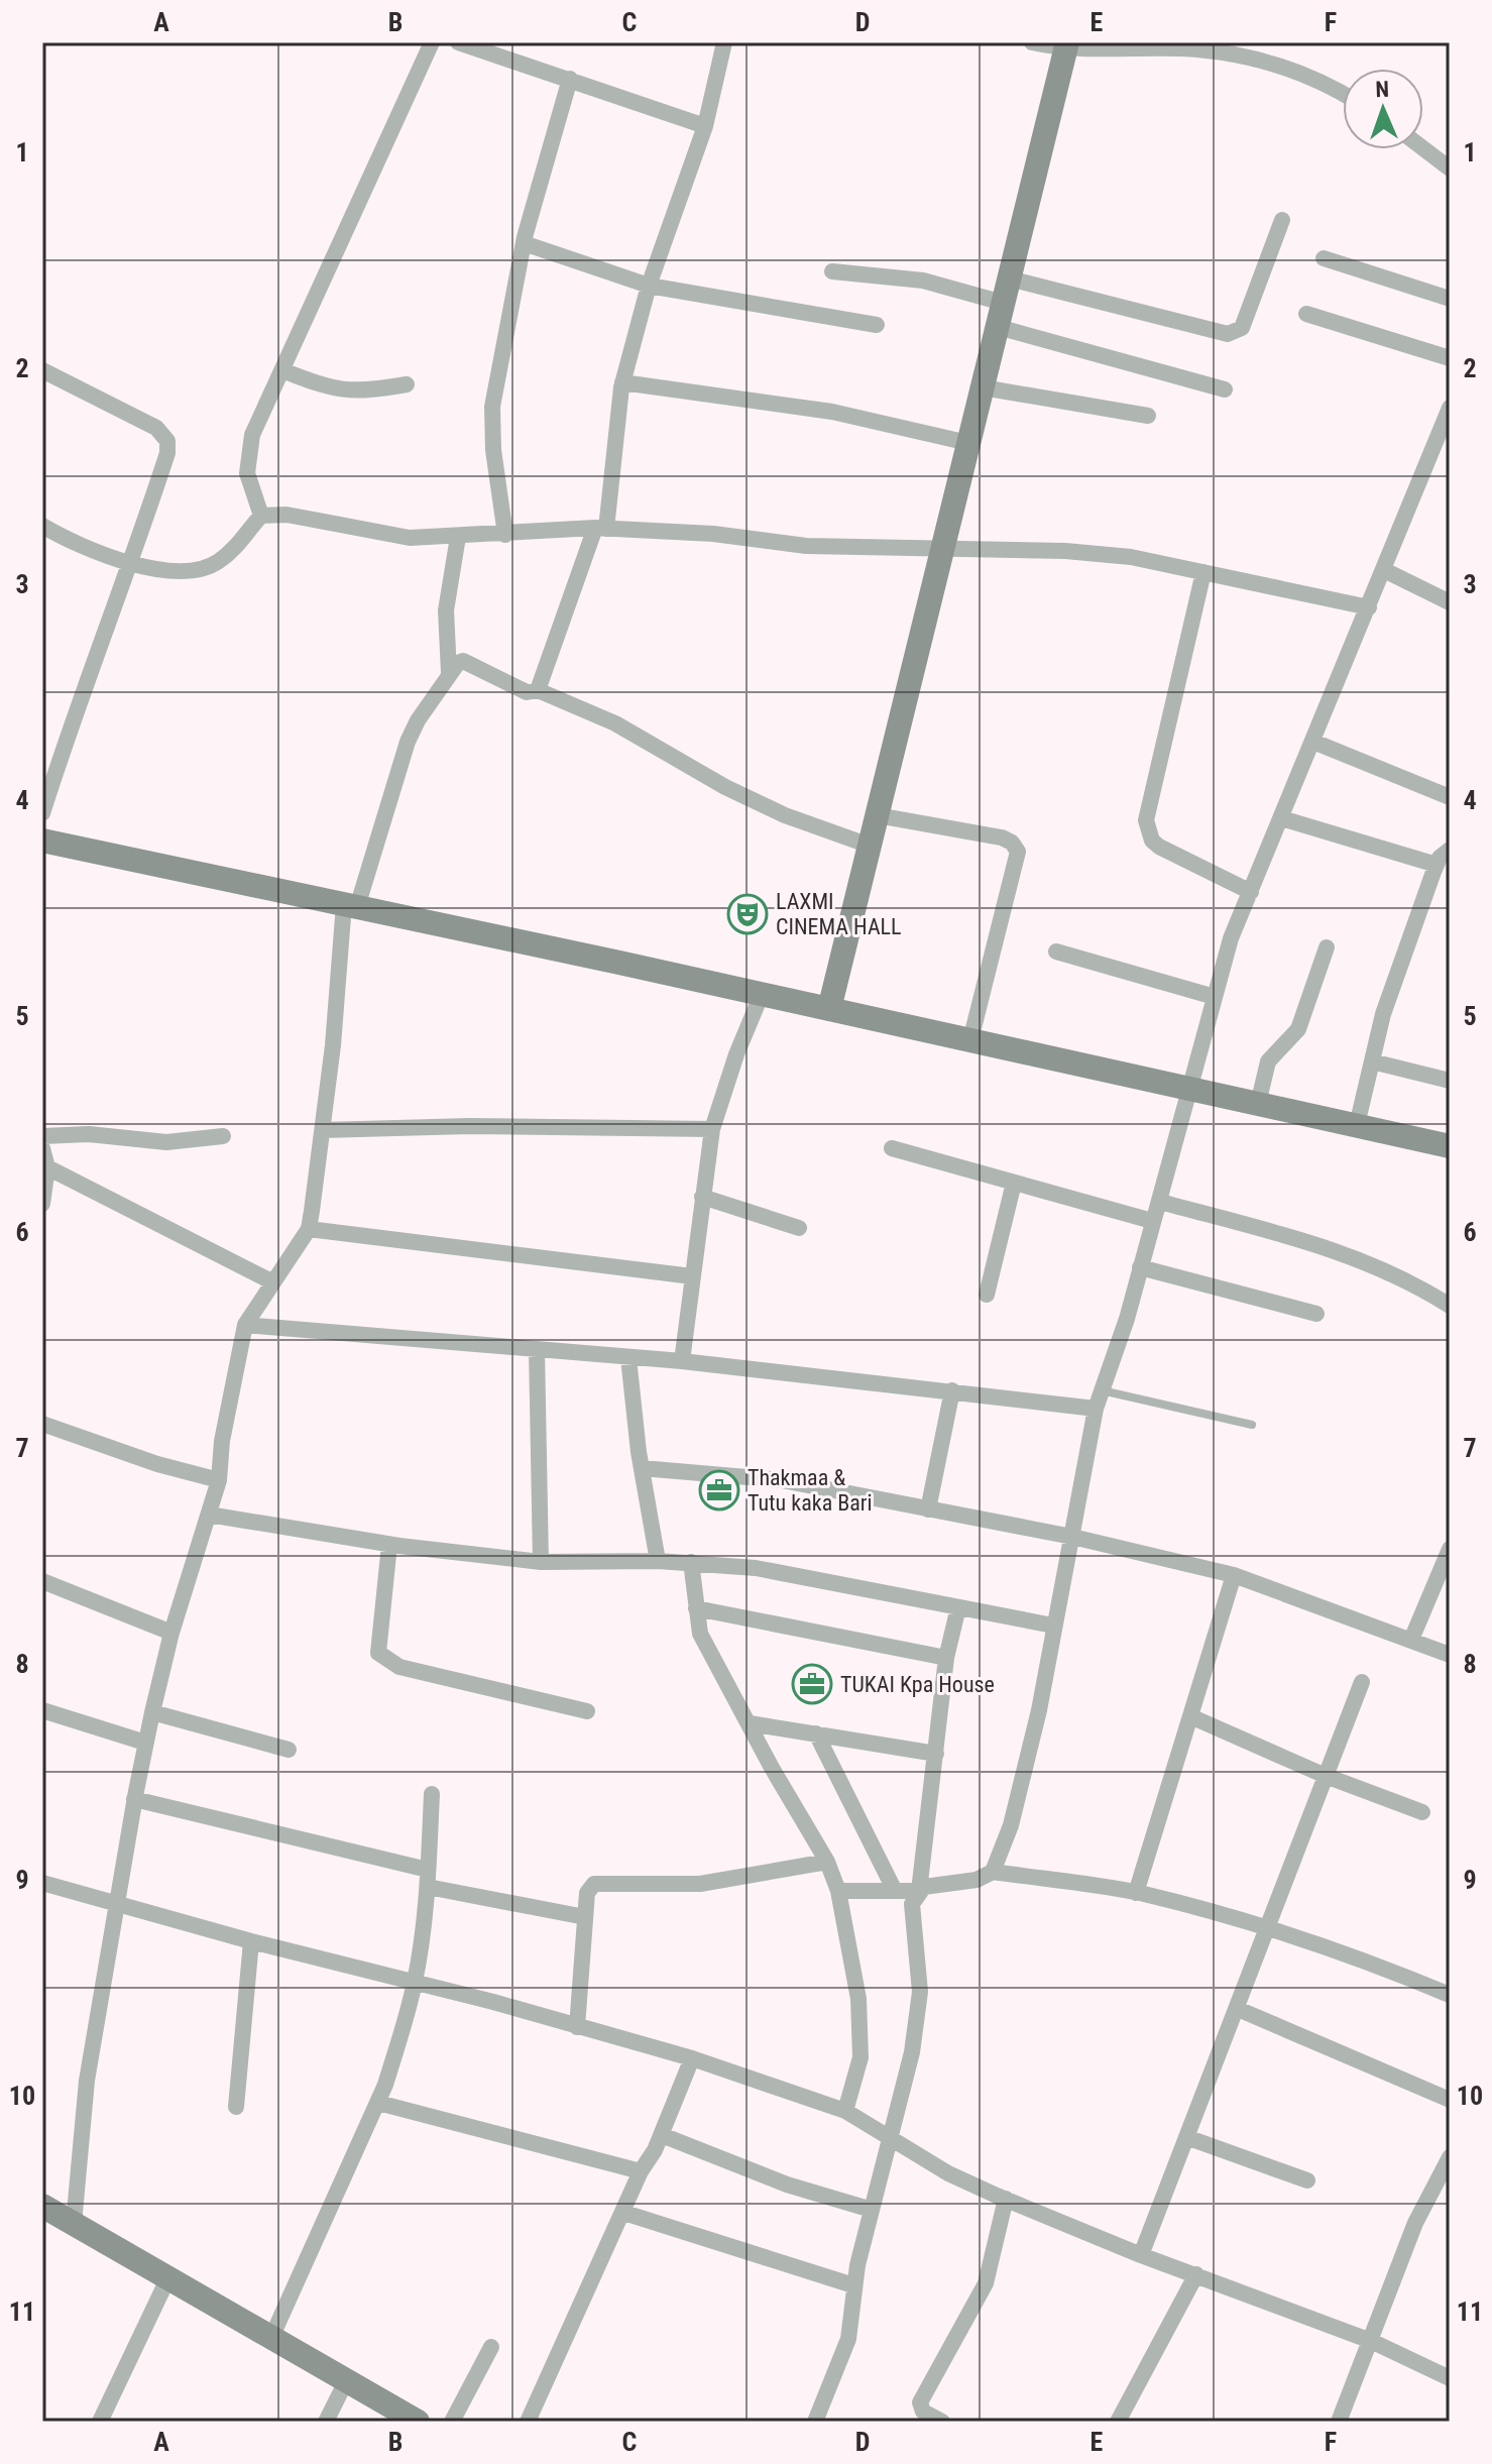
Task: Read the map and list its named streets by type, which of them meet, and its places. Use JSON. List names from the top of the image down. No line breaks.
{"places":{"theatre":["LAXMI CINEMA HALL"],"office":["Thakmaa & Tutu kaka Bari","TUKAI Kpa House"]},"north":"top","grid":{"columns":["A","B","C","D","E","F"],"rows":["1","2","3","4","5","6","7","8","9","10","11"]}}
